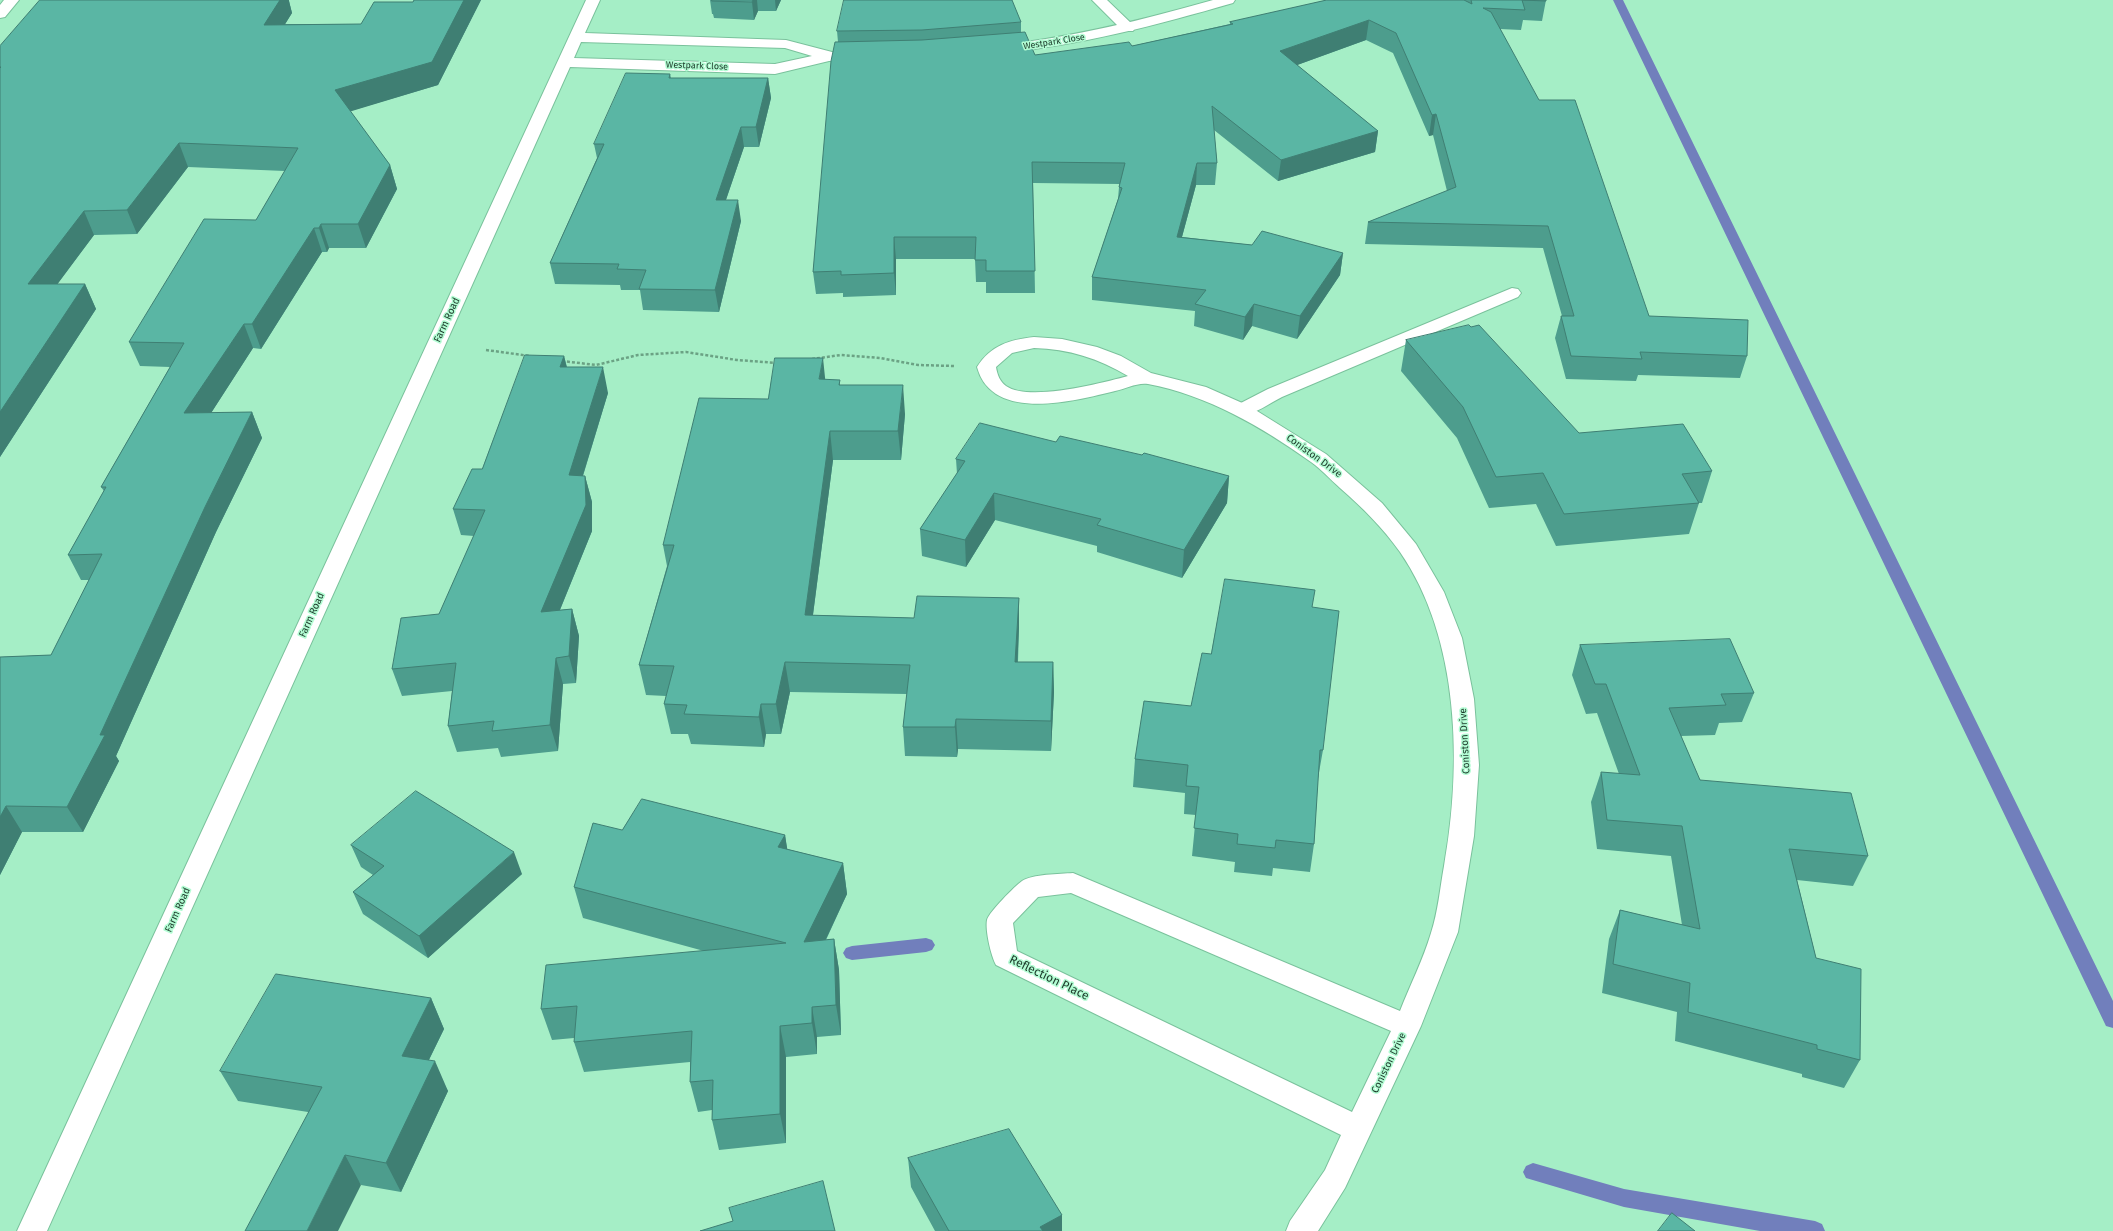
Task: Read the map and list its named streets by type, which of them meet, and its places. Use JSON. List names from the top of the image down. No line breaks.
{"streets":{"street":["Westpark Close","Farm Road","Coniston Drive","Reflection Place"]},"crossings":[["Westpark Close","Farm Road"],["Coniston Drive","Reflection Place"]]}
